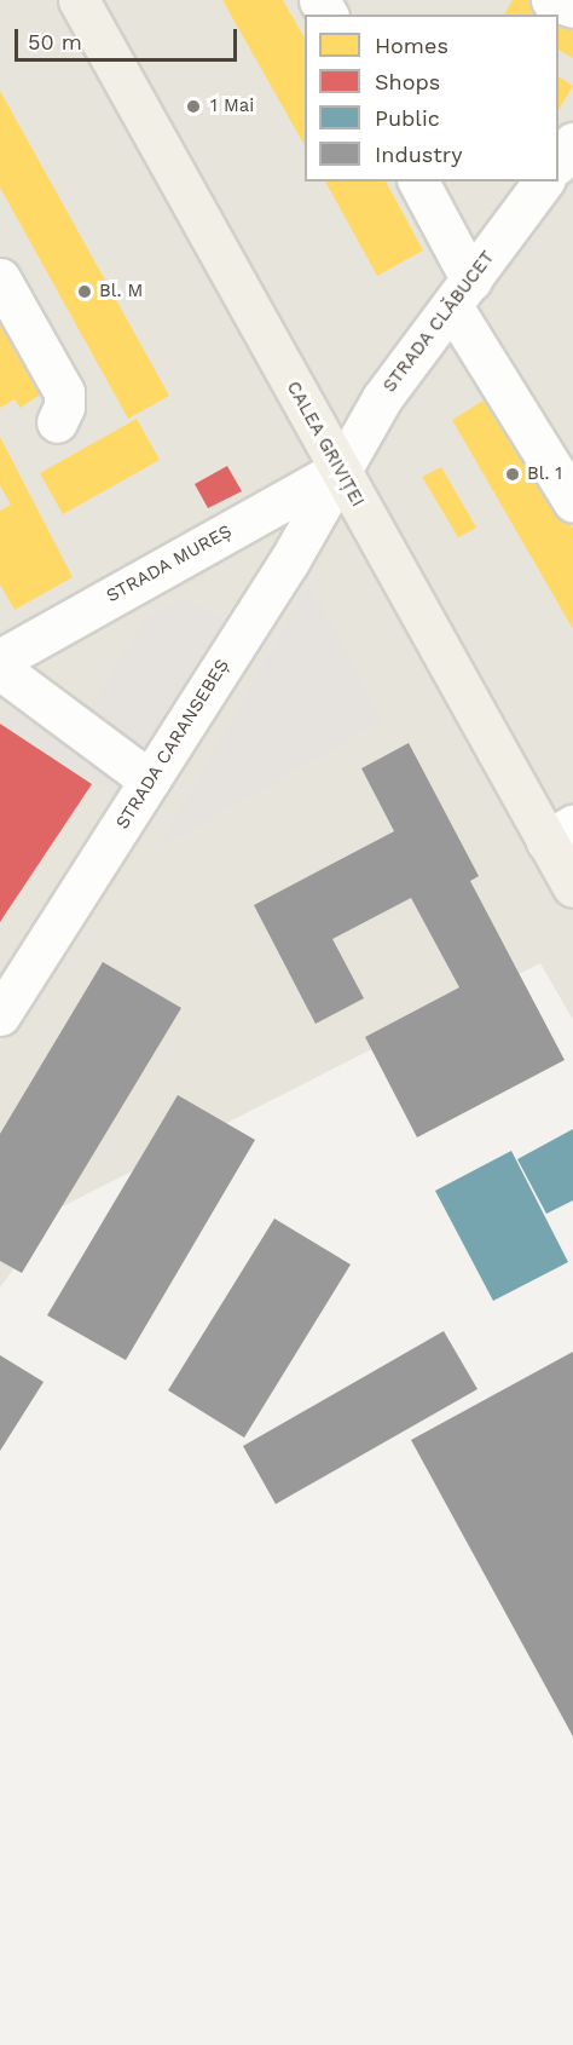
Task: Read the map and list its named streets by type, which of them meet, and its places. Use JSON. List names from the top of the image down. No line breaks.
{"streets":{"main road":["CALEA GRIVIȚEI"],"street":["STRADA CLĂBUCET","STRADA MUREȘ","STRADA CARANSEBEȘ"]},"crossings":[["STRADA CLĂBUCET","CALEA GRIVIȚEI"],["STRADA CLĂBUCET","STRADA MUREȘ"],["STRADA CLĂBUCET","STRADA CARANSEBEȘ"],["CALEA GRIVIȚEI","STRADA MUREȘ"],["CALEA GRIVIȚEI","STRADA CARANSEBEȘ"],["STRADA MUREȘ","STRADA CARANSEBEȘ"]],"places":["1 Mai","Bl. M","Bl. 1"],"legend":["Homes","Shops","Public","Industry"],"scale_bar":"50 m"}
